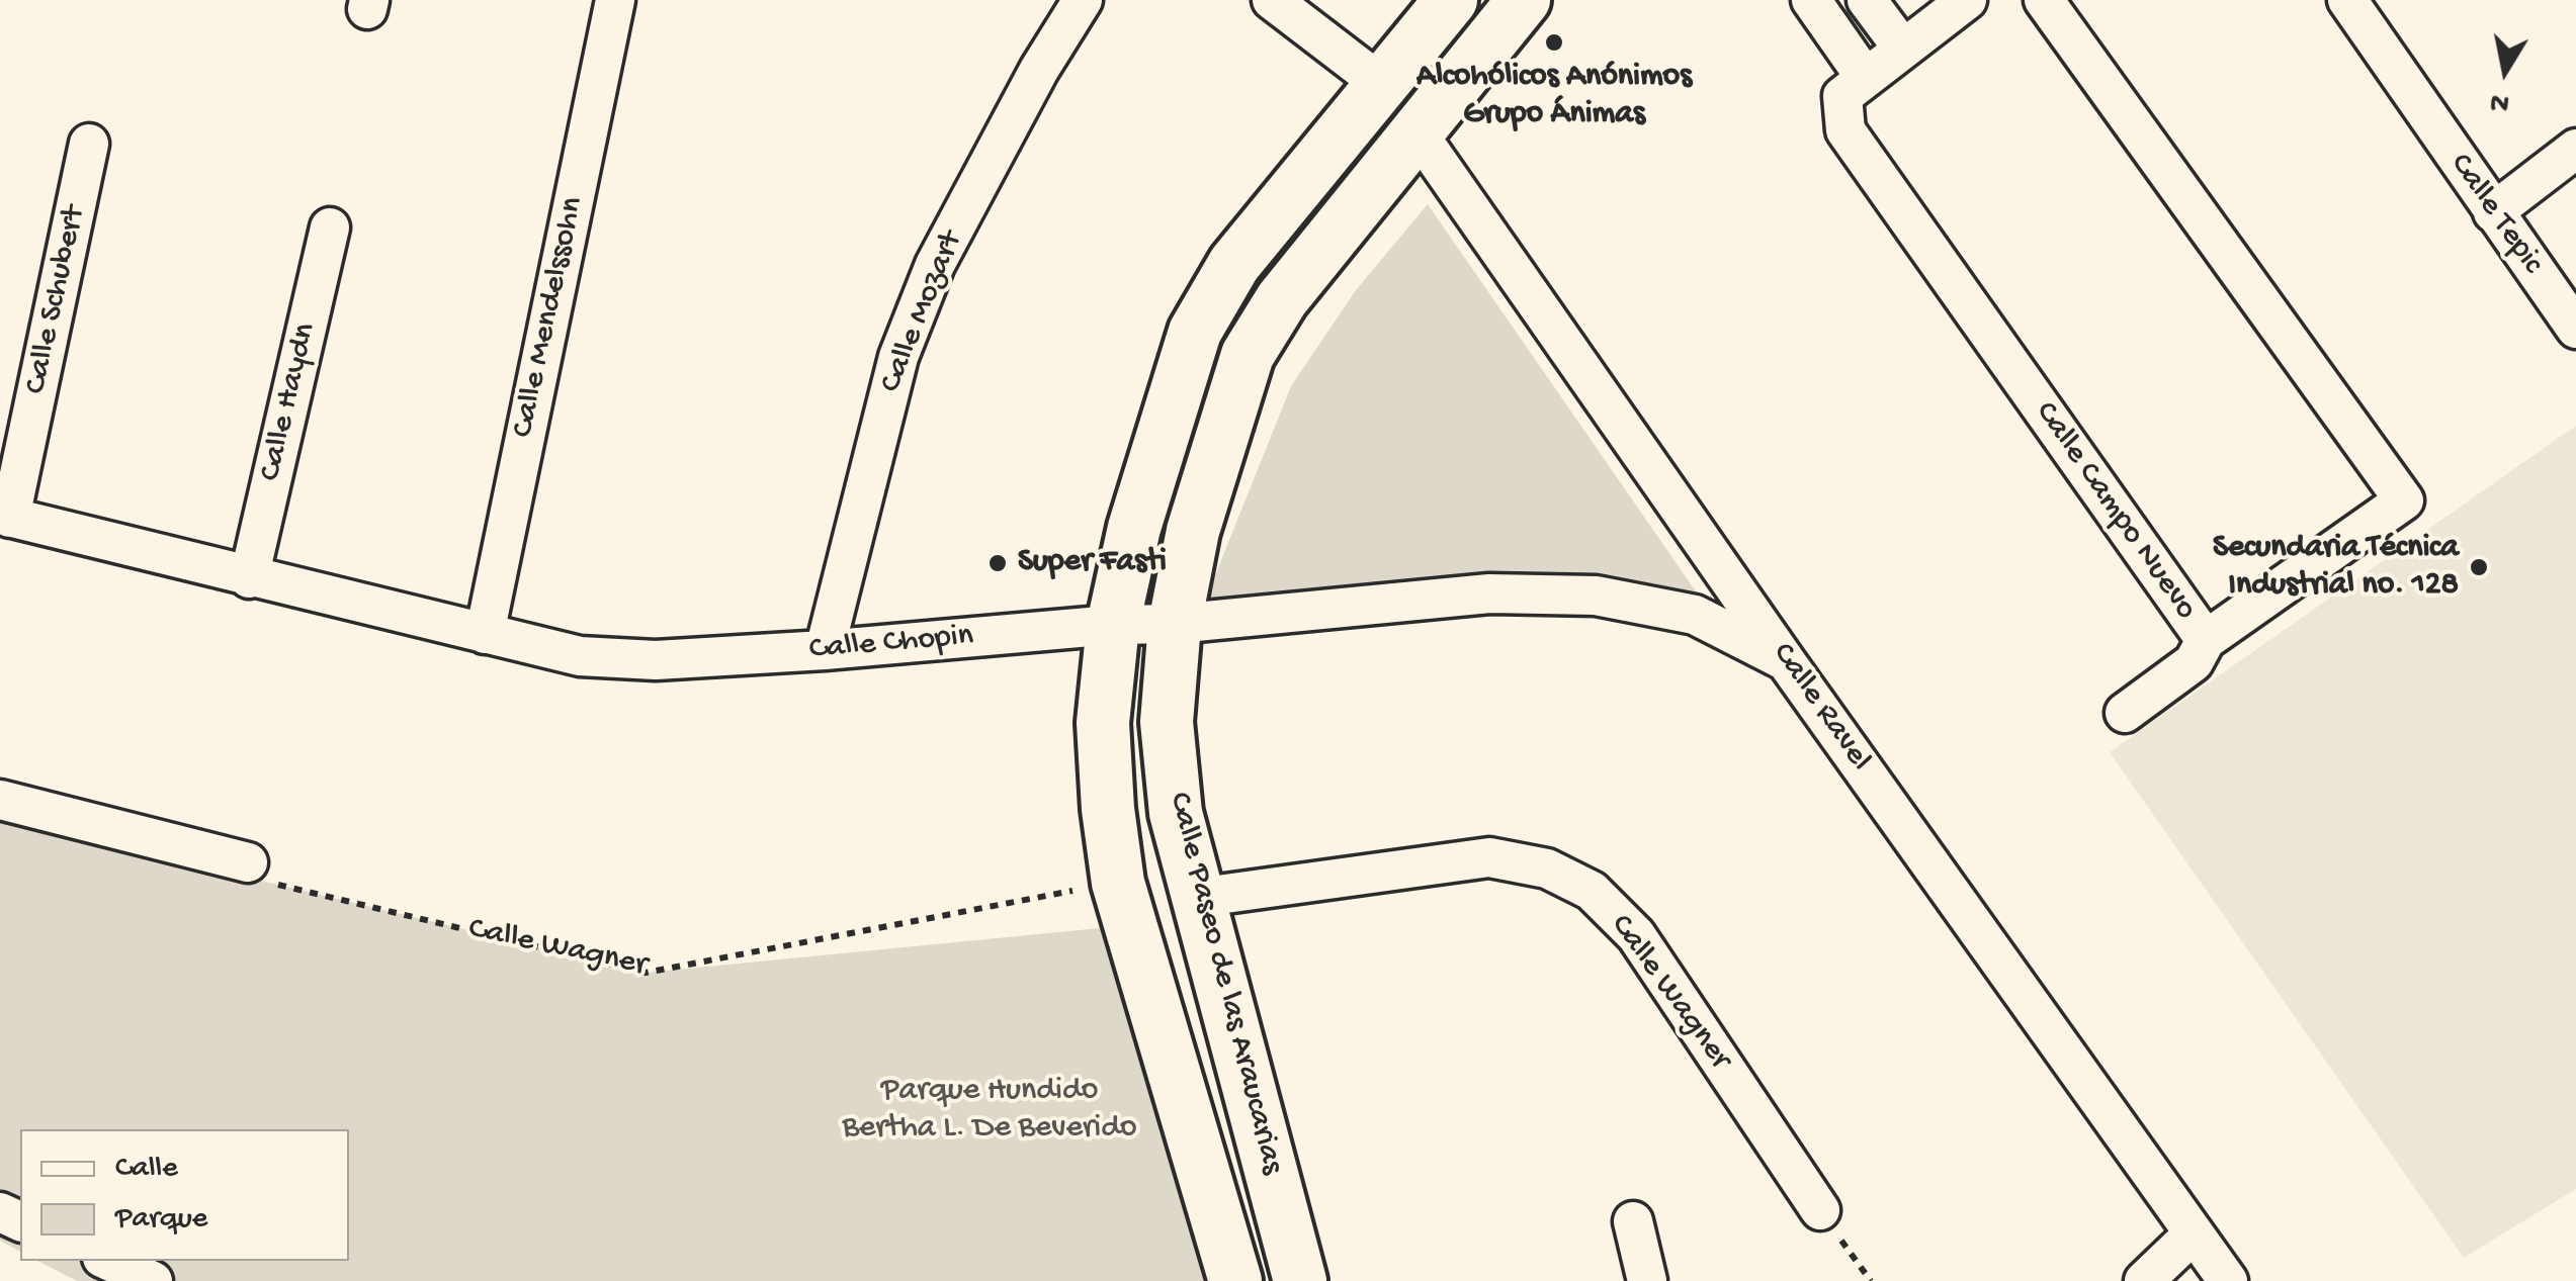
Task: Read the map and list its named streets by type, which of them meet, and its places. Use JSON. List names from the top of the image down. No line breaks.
{"streets":{"main road":["Calle Paseo de las Araucarias"],"street":["Calle Tepic","Calle Schubert","Calle Mozart","Calle Mendelssohn","Calle Haydn","Calle Campo Nuevo","Calle Chopin","Calle Ravel","Calle Wagner"]},"crossings":[["Calle Schubert","Calle Chopin"],["Calle Mozart","Calle Chopin"],["Calle Mendelssohn","Calle Chopin"],["Calle Haydn","Calle Chopin"],["Calle Chopin","Calle Ravel"],["Calle Chopin","Calle Paseo de las Araucarias"],["Calle Ravel","Calle Paseo de las Araucarias"],["Calle Wagner","Calle Paseo de las Araucarias"]],"parks":["Parque Hundido Bertha L. De Beverido"],"places":["Alcohólicos Anónimos Grupo Ánimas","Super Fasti","Secundaria Técnica Industrial no. 128"],"legend":["Calle","Parque"],"north":"bottom"}
